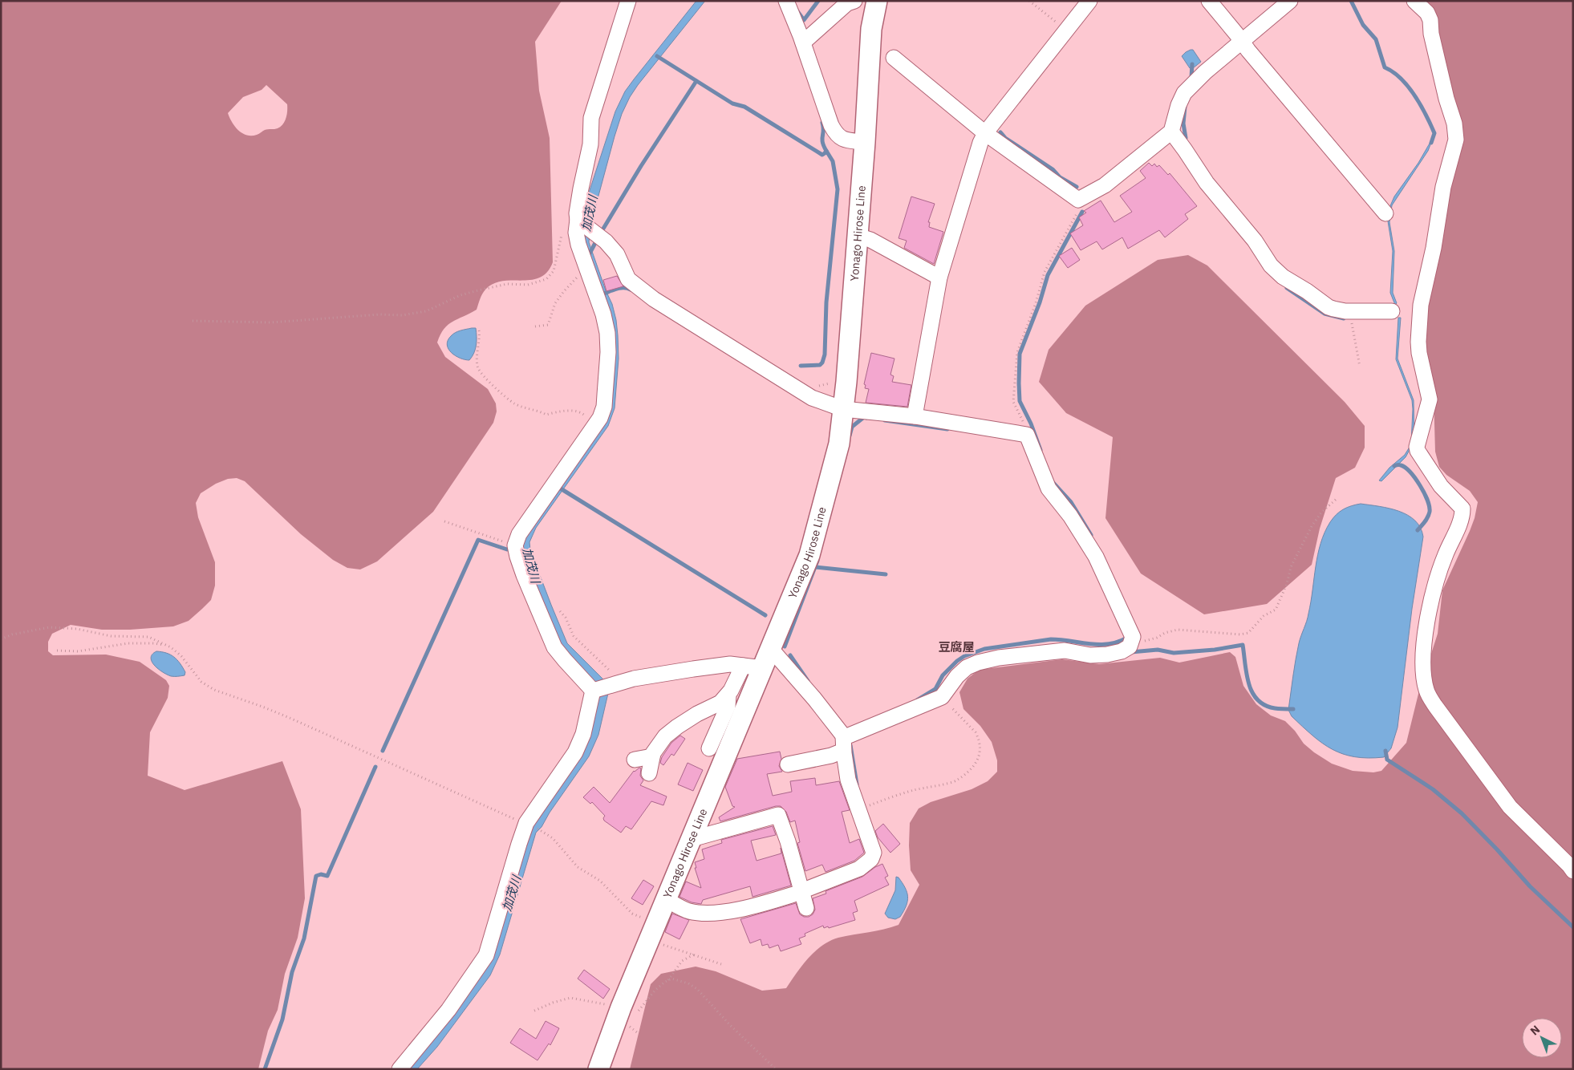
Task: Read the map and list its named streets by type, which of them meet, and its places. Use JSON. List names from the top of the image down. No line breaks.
{"streets":{"main road":["Yonago Hirose Line"]},"districts":["豆腐屋"],"water":["加茂川"],"north":"top left"}
